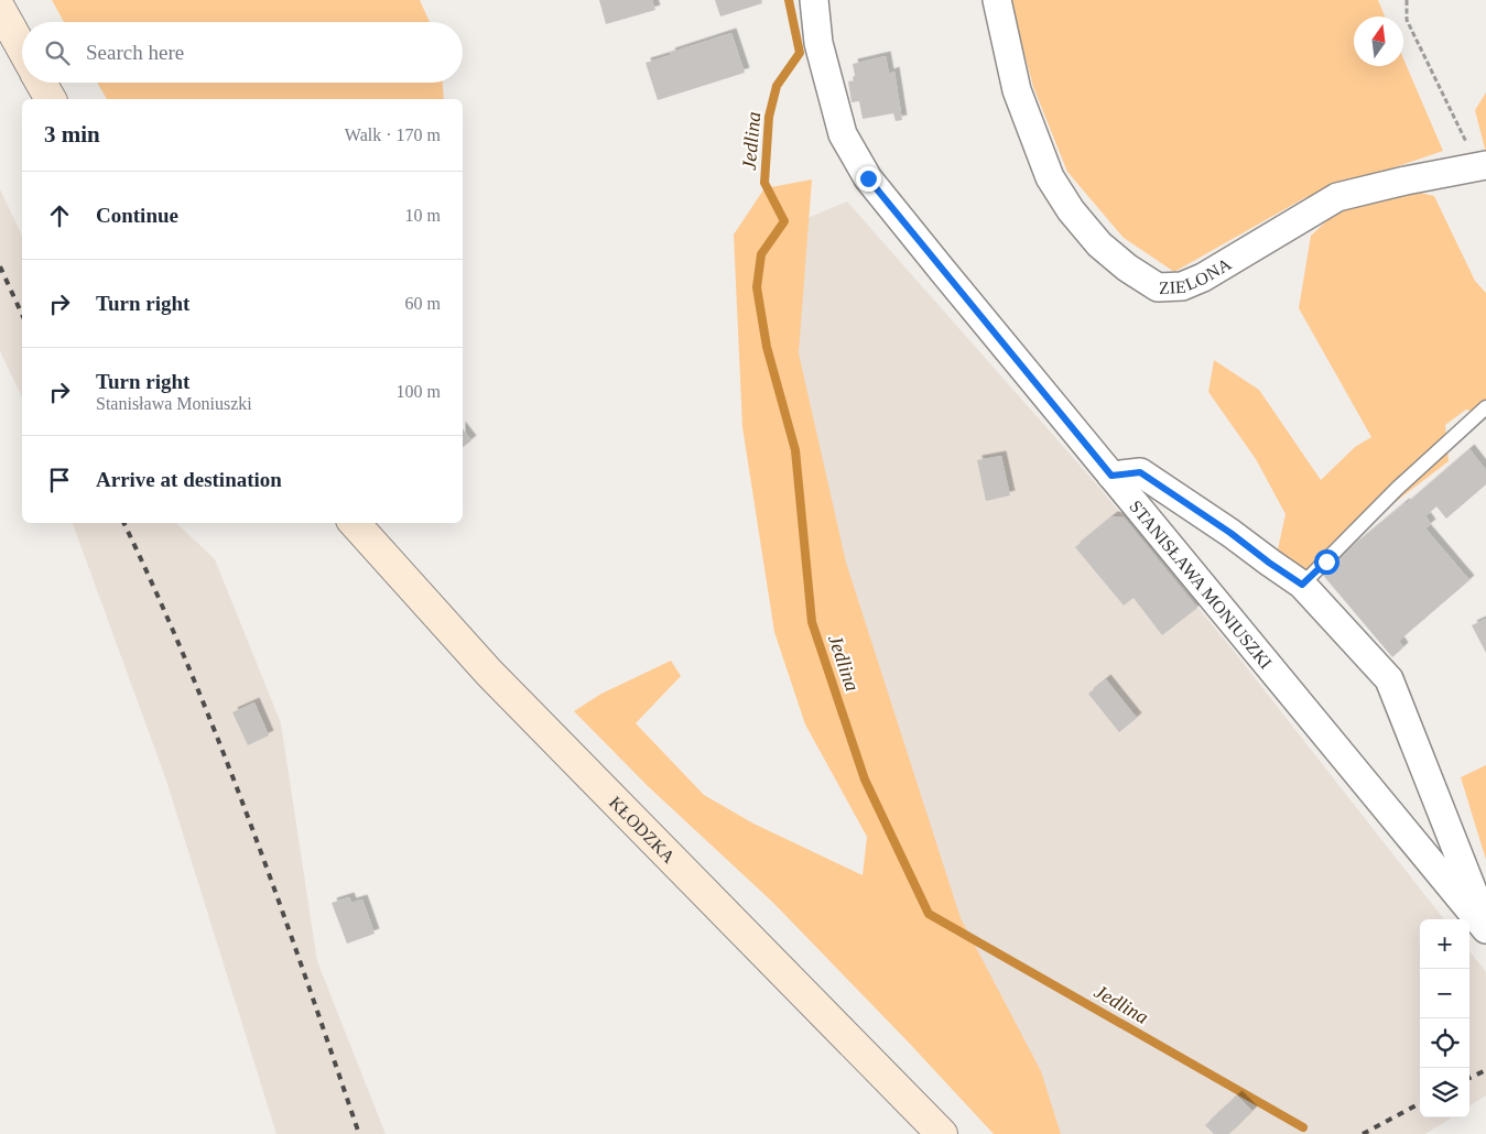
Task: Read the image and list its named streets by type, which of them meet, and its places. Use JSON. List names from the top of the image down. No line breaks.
{"streets":{"main road":["KŁODZKA"],"street":["ZIELONA","STANISŁAWA MONIUSZKI"]},"water":["Jedlina"],"north":"top","page":{"search":"Search here","heading":["3 min","Walk · 170 m"],"list":[["Continue","10 m"],["Turn right","60 m"],["Turn right","Stanisława Moniuszki","100 m"],"Arrive at destination"],"map_buttons":["+","−"]}}
